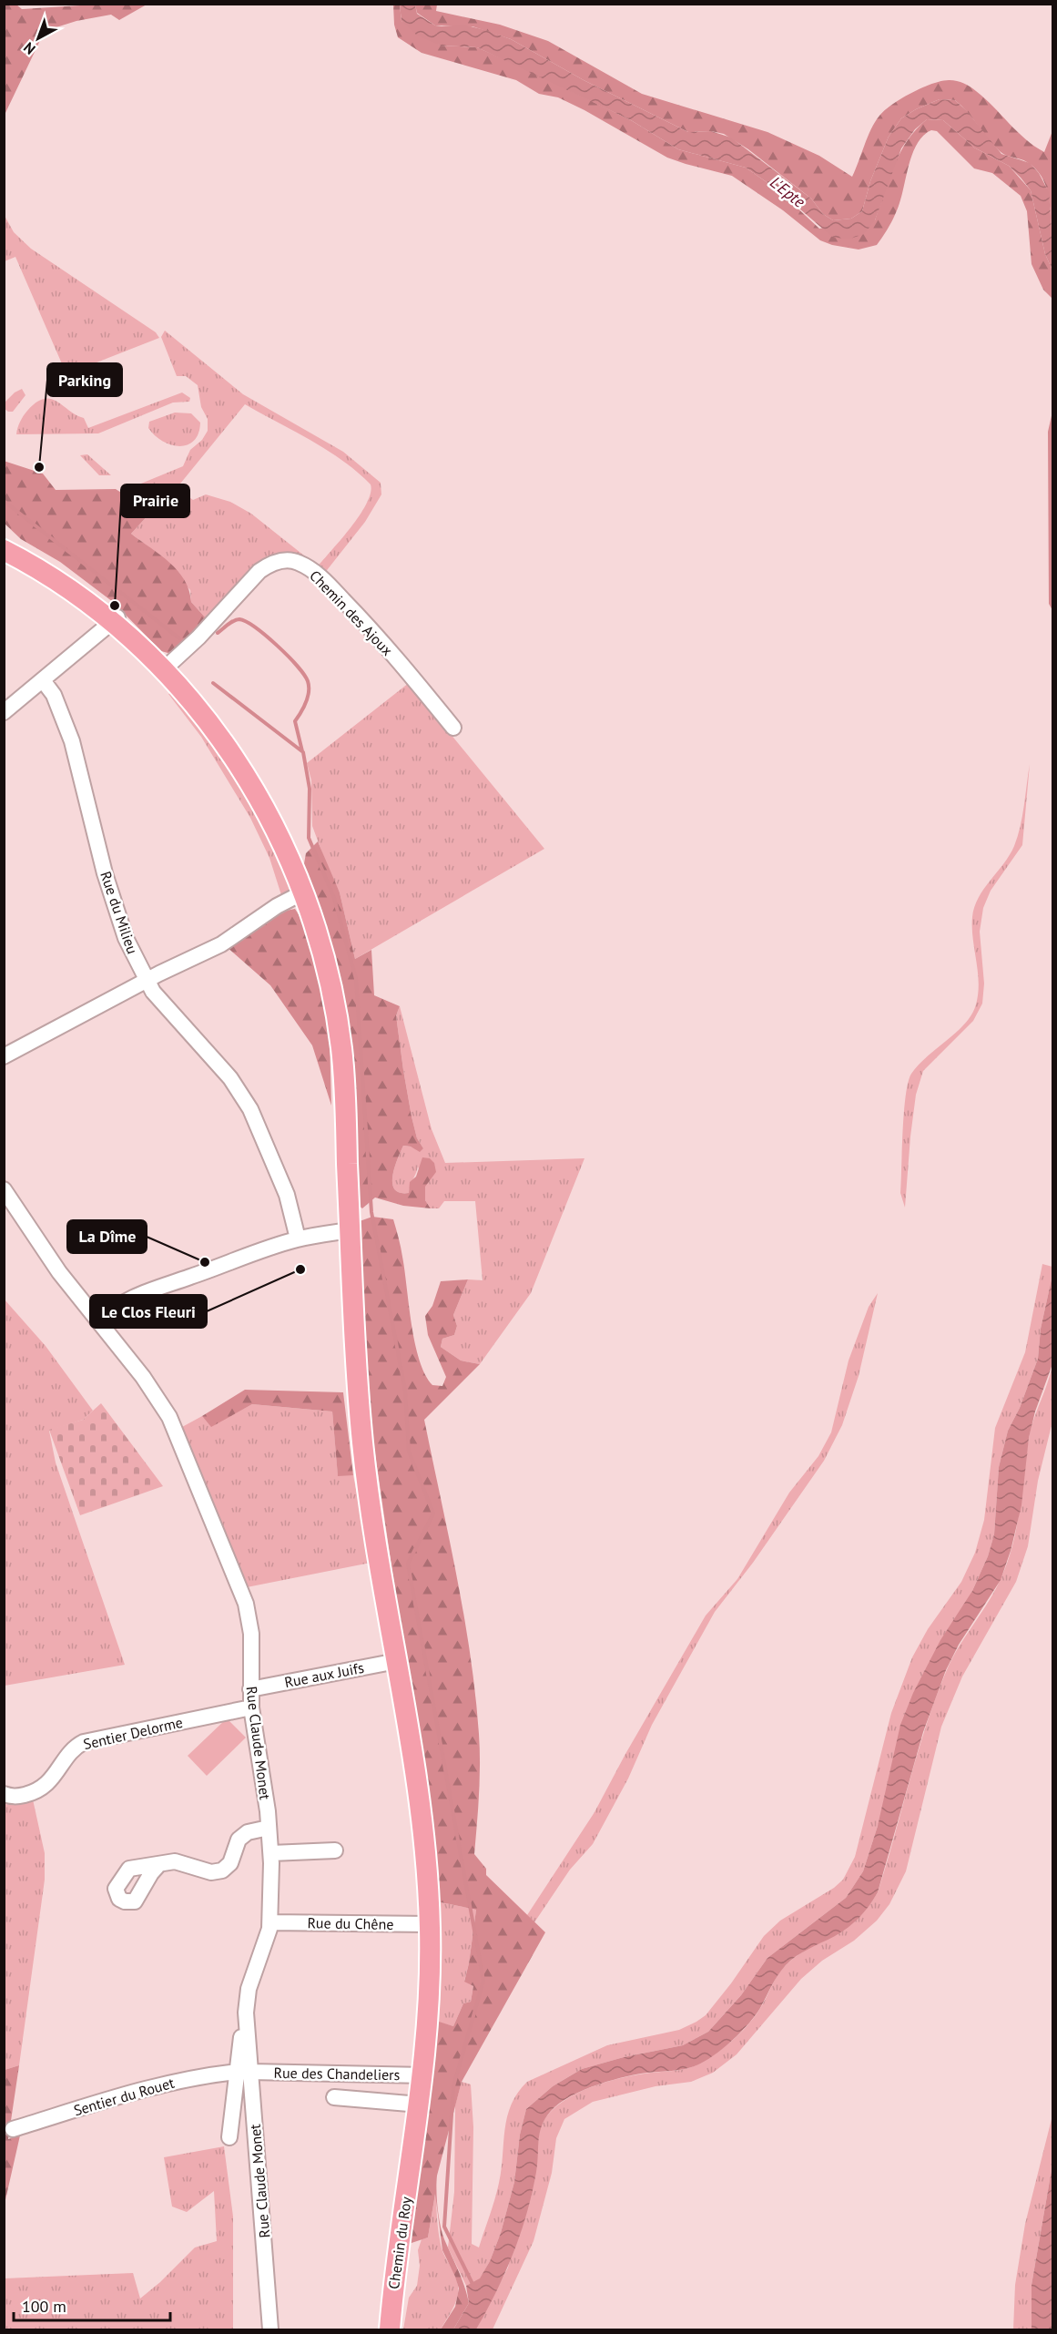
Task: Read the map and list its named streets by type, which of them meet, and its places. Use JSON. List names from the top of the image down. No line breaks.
{"streets":{"main road":["Chemin du Roy"],"street":["Chemin des Ajoux","Rue du Milieu","Rue aux Juifs","Sentier Delorme","Rue Claude Monet","Rue du Chêne","Rue des Chandeliers","Sentier du Rouet"]},"crossings":[["Chemin des Ajoux","Chemin du Roy"],["Rue aux Juifs","Rue Claude Monet"],["Rue aux Juifs","Chemin du Roy"],["Sentier Delorme","Rue Claude Monet"],["Rue Claude Monet","Rue du Chêne"],["Rue Claude Monet","Rue des Chandeliers"],["Rue Claude Monet","Sentier du Rouet"],["Rue du Chêne","Chemin du Roy"],["Rue des Chandeliers","Sentier du Rouet"],["Rue des Chandeliers","Chemin du Roy"]],"water":["L'Epte"],"places":["Parking","Prairie","La Dîme","Le Clos Fleuri"],"scale_bar":"100 m","north":"bottom left"}
